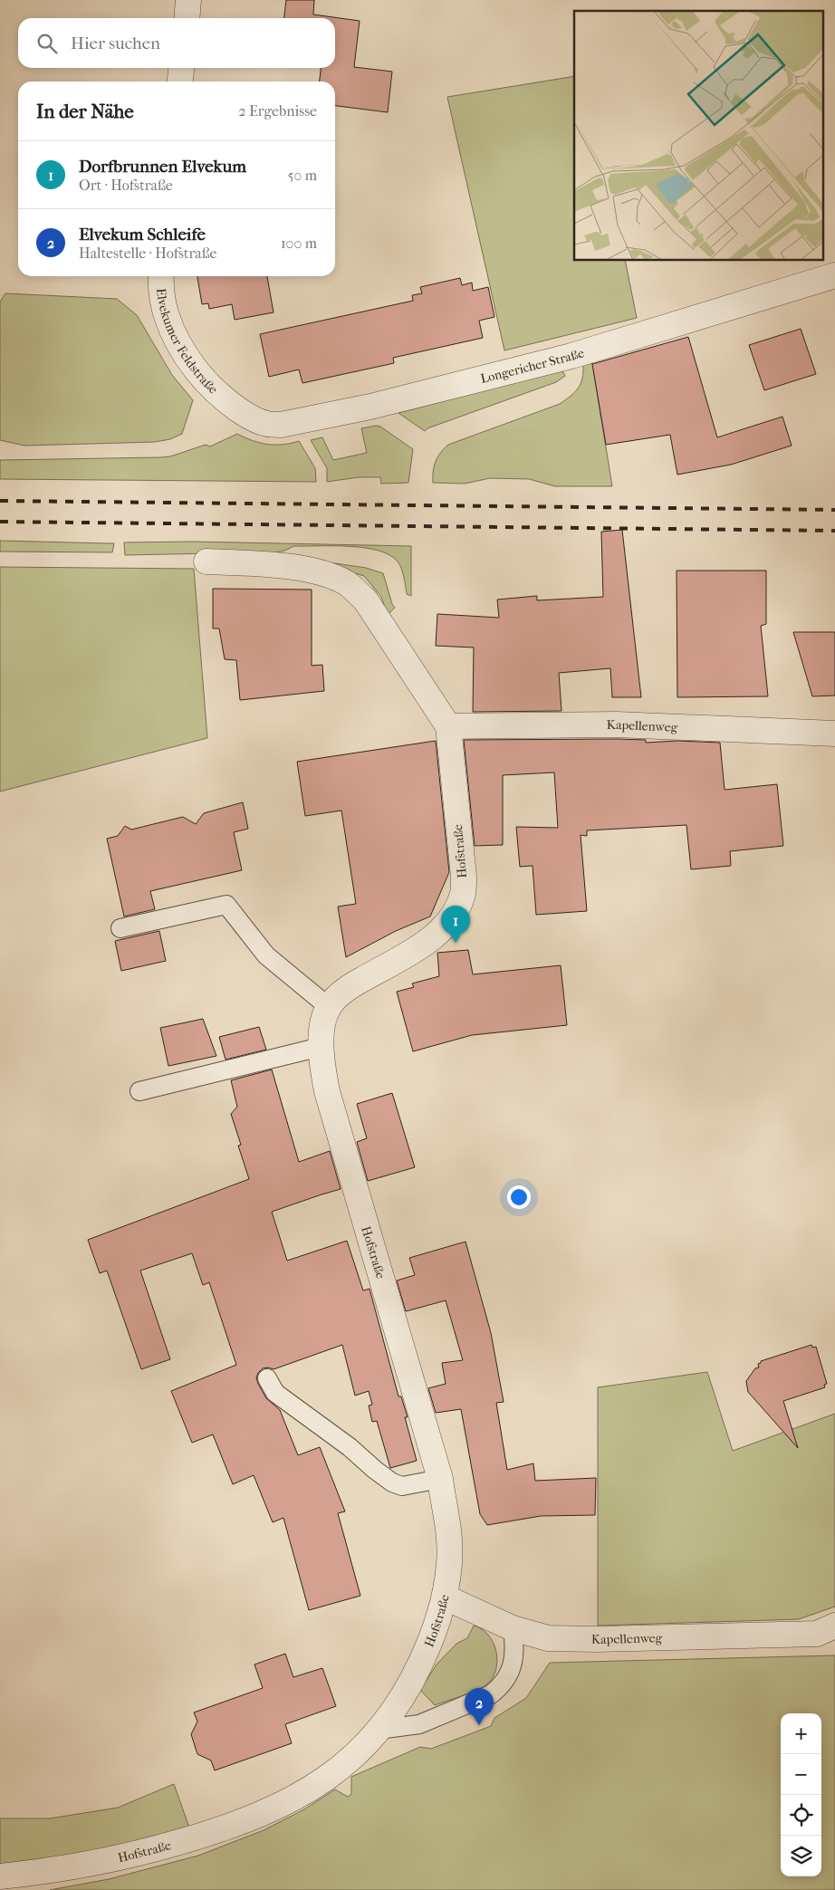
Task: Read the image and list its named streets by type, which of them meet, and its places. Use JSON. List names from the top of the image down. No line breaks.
{"streets":{"street":["Elvekumer Feldstraße","Longericher Straße","Kapellenweg","Hofstraße"]},"crossings":[["Elvekumer Feldstraße","Longericher Straße"],["Kapellenweg","Hofstraße"]],"page":{"search":"Hier suchen","heading":["In der Nähe","2 Ergebnisse"],"list":[{"mark":"1","name":"Dorfbrunnen Elvekum","note":"Ort · Hofstraße","value":"50 m"},{"mark":"2","name":"Elvekum Schleife","note":"Haltestelle · Hofstraße","value":"100 m"}],"pins":["1","2"],"map_buttons":["+","−"]}}
